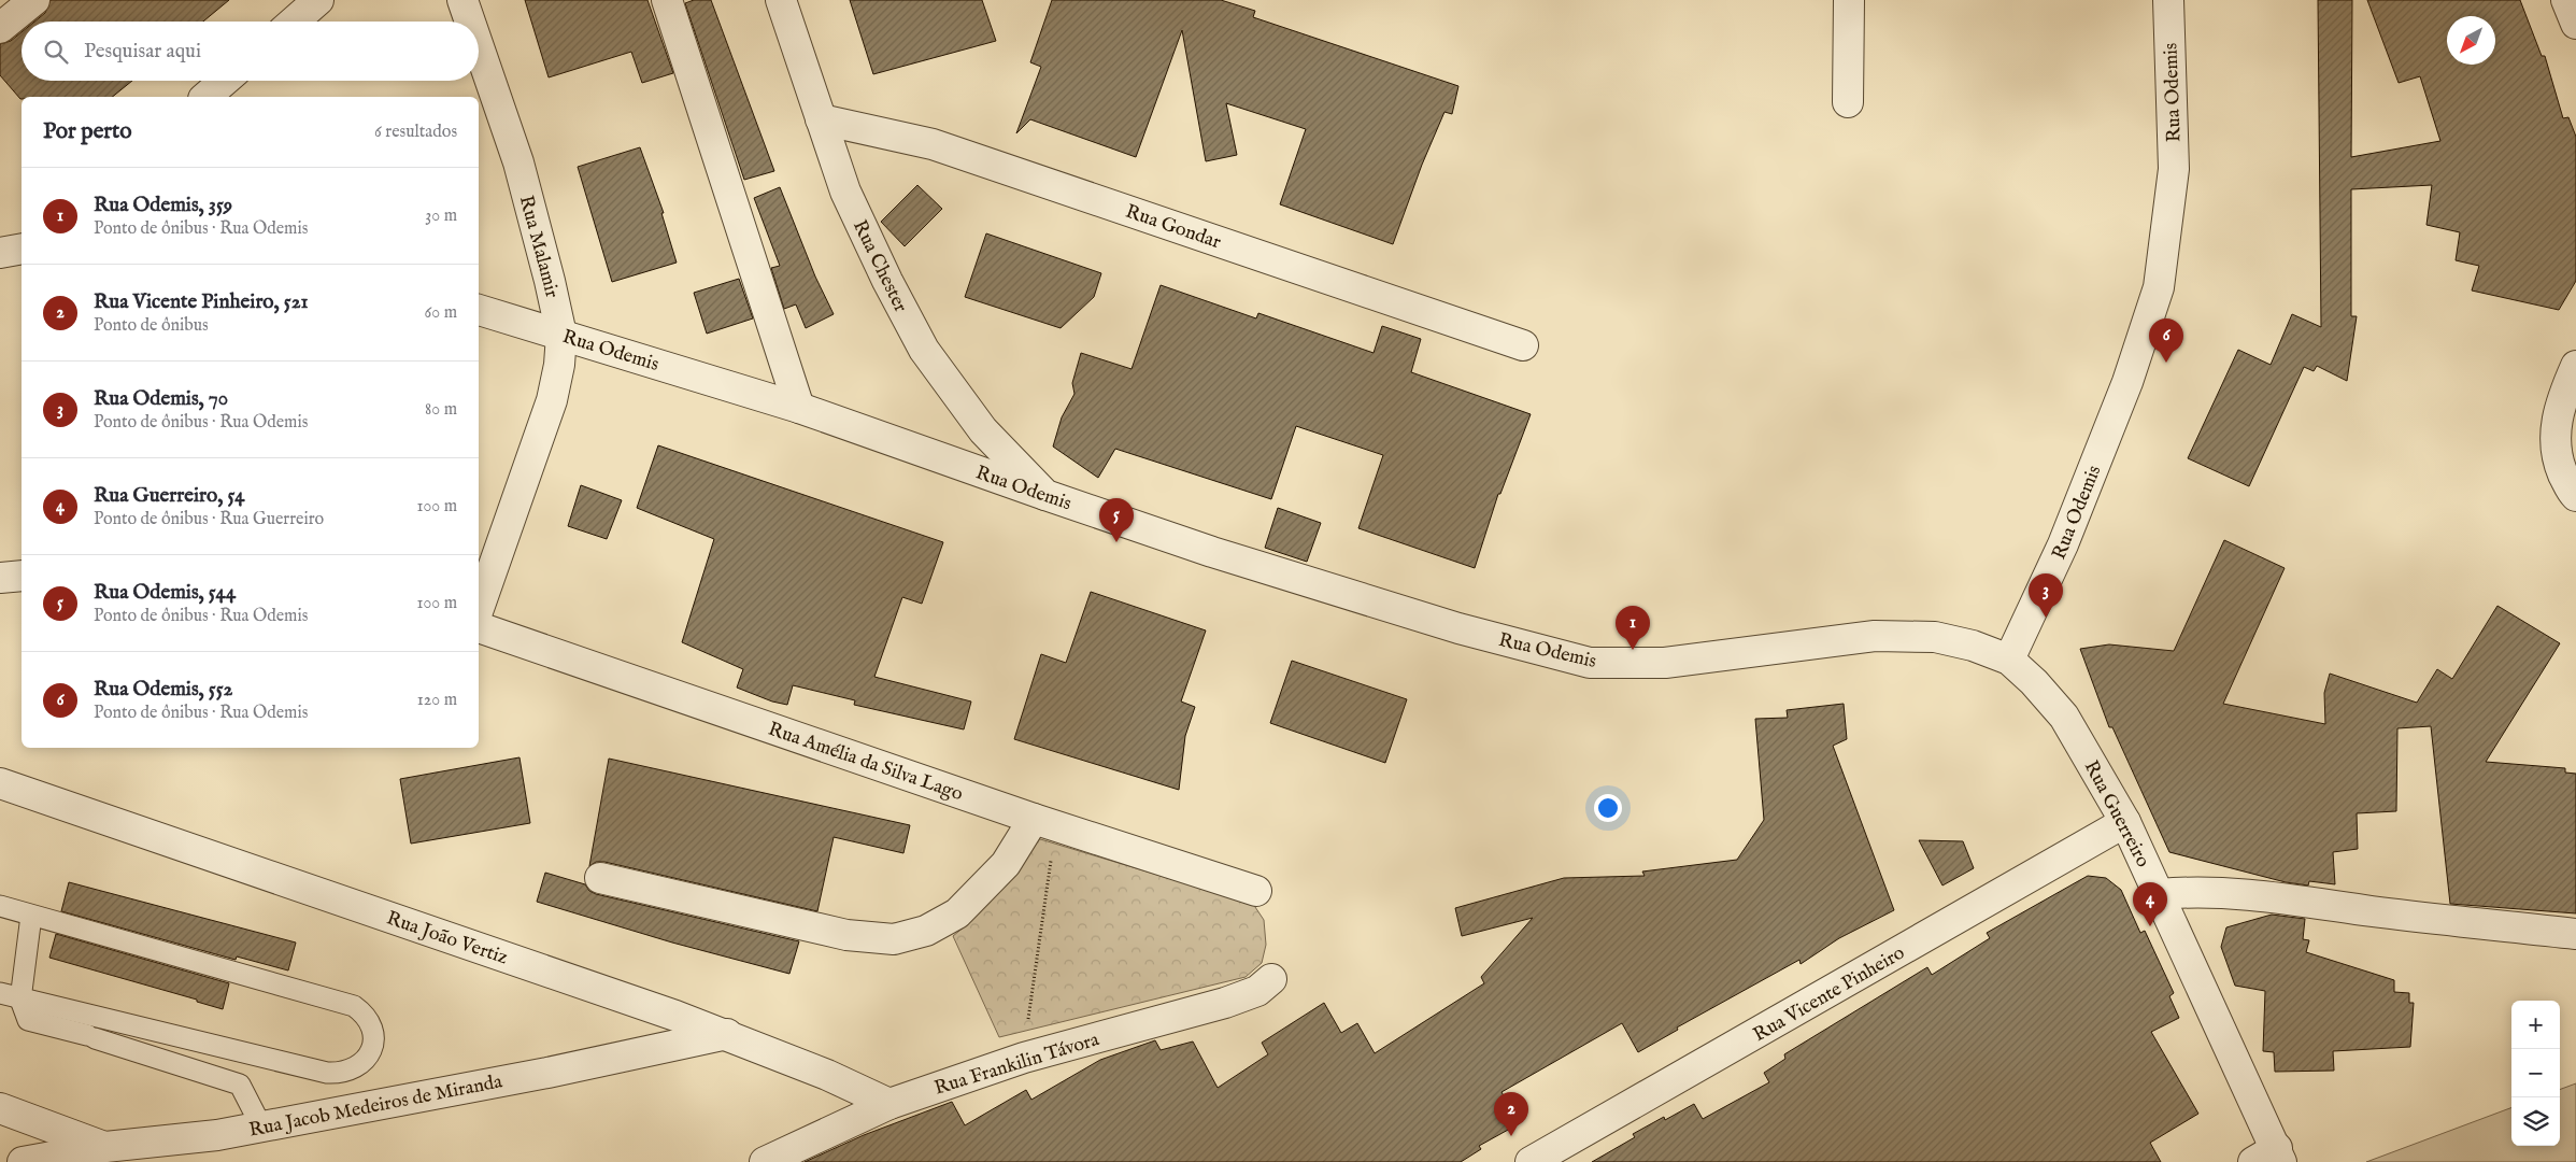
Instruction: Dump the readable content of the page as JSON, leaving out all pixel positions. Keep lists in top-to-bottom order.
{
  "streets": {
    "street": [
      "Rua Odemis",
      "Rua Gondar",
      "Rua Malamir",
      "Rua Chester",
      "Rua Amélia da Silva Lago",
      "Rua Guerreiro",
      "Rua João Vertiz",
      "Rua Vicente Pinheiro",
      "Rua Frankilin Távora",
      "Rua Jacob Medeiros de Miranda"
    ]
  },
  "crossings": [
    ["Rua Odemis", "Rua Malamir"],
    ["Rua Odemis", "Rua Chester"],
    ["Rua Odemis", "Rua Guerreiro"],
    ["Rua Gondar", "Rua Chester"],
    ["Rua Guerreiro", "Rua Vicente Pinheiro"],
    ["Rua João Vertiz", "Rua Frankilin Távora"],
    ["Rua João Vertiz", "Rua Jacob Medeiros de Miranda"]
  ],
  "north": "bottom left",
  "page": {
    "search": "Pesquisar aqui",
    "heading": ["Por perto", "6 resultados"],
    "list": [
      {
        "mark": "1",
        "name": "Rua Odemis, 359",
        "note": "Ponto de ônibus · Rua Odemis",
        "value": "30 m"
      },
      {
        "mark": "2",
        "name": "Rua Vicente Pinheiro, 521",
        "note": "Ponto de ônibus",
        "value": "60 m"
      },
      {
        "mark": "3",
        "name": "Rua Odemis, 70",
        "note": "Ponto de ônibus · Rua Odemis",
        "value": "80 m"
      },
      {
        "mark": "4",
        "name": "Rua Guerreiro, 54",
        "note": "Ponto de ônibus · Rua Guerreiro",
        "value": "100 m"
      },
      {
        "mark": "5",
        "name": "Rua Odemis, 544",
        "note": "Ponto de ônibus · Rua Odemis",
        "value": "100 m"
      },
      {
        "mark": "6",
        "name": "Rua Odemis, 552",
        "note": "Ponto de ônibus · Rua Odemis",
        "value": "120 m"
      }
    ],
    "pins": [
      "6",
      "5",
      "3",
      "1",
      "4",
      "2"
    ],
    "map_buttons": ["+", "−"]
  }
}
